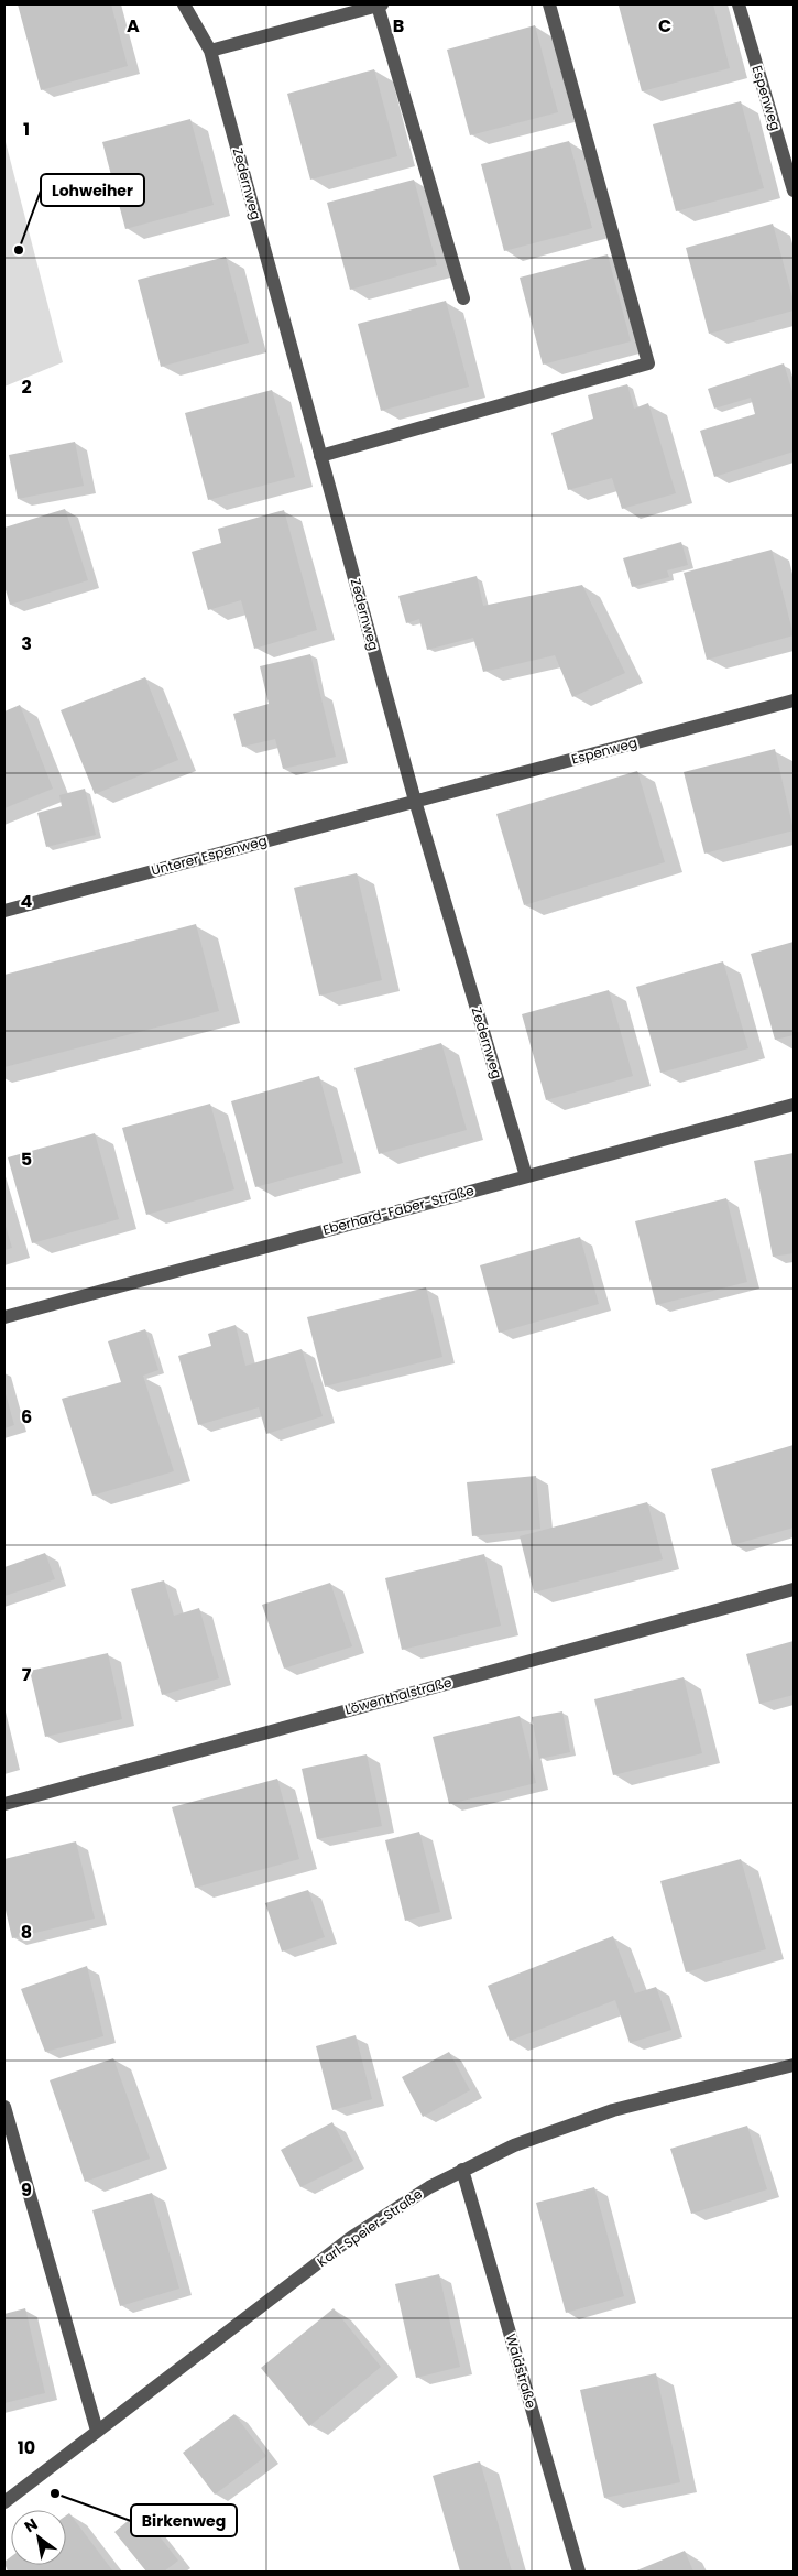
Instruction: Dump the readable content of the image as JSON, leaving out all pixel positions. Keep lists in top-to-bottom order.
{
  "streets": {
    "street": [
      "Espenweg",
      "Zedernweg",
      "Unterer Espenweg",
      "Eberhard-Faber-Straße",
      "Löwenthalstraße",
      "Karl-Speier-Straße",
      "Waldstraße"
    ]
  },
  "crossings": [
    ["Espenweg", "Zedernweg"],
    ["Espenweg", "Unterer Espenweg"],
    ["Zedernweg", "Unterer Espenweg"],
    ["Zedernweg", "Eberhard-Faber-Straße"],
    ["Karl-Speier-Straße", "Waldstraße"]
  ],
  "places": ["Lohweiher", "Birkenweg"],
  "north": "top left",
  "grid": {
    "columns": ["A", "B", "C"],
    "rows": [
      "1",
      "2",
      "3",
      "4",
      "5",
      "6",
      "7",
      "8",
      "9",
      "10"
    ]
  }
}
